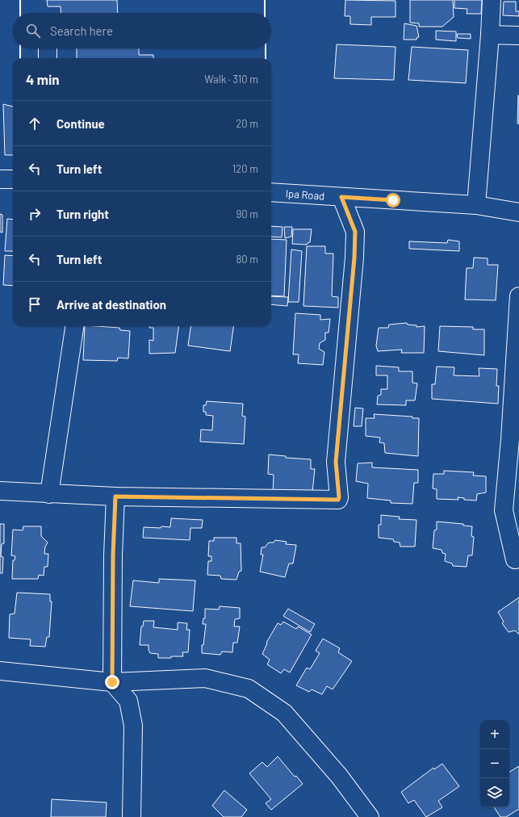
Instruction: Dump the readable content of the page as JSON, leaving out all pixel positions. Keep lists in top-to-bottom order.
{
  "streets": {
    "street": ["Ipa Road"]
  },
  "page": {
    "search": "Search here",
    "heading": ["4 min", "Walk · 310 m"],
    "list": [
      ["Continue", "20 m"],
      ["Turn left", "120 m"],
      ["Turn right", "90 m"],
      ["Turn left", "80 m"],
      "Arrive at destination"
    ],
    "map_buttons": ["+", "−"]
  }
}
